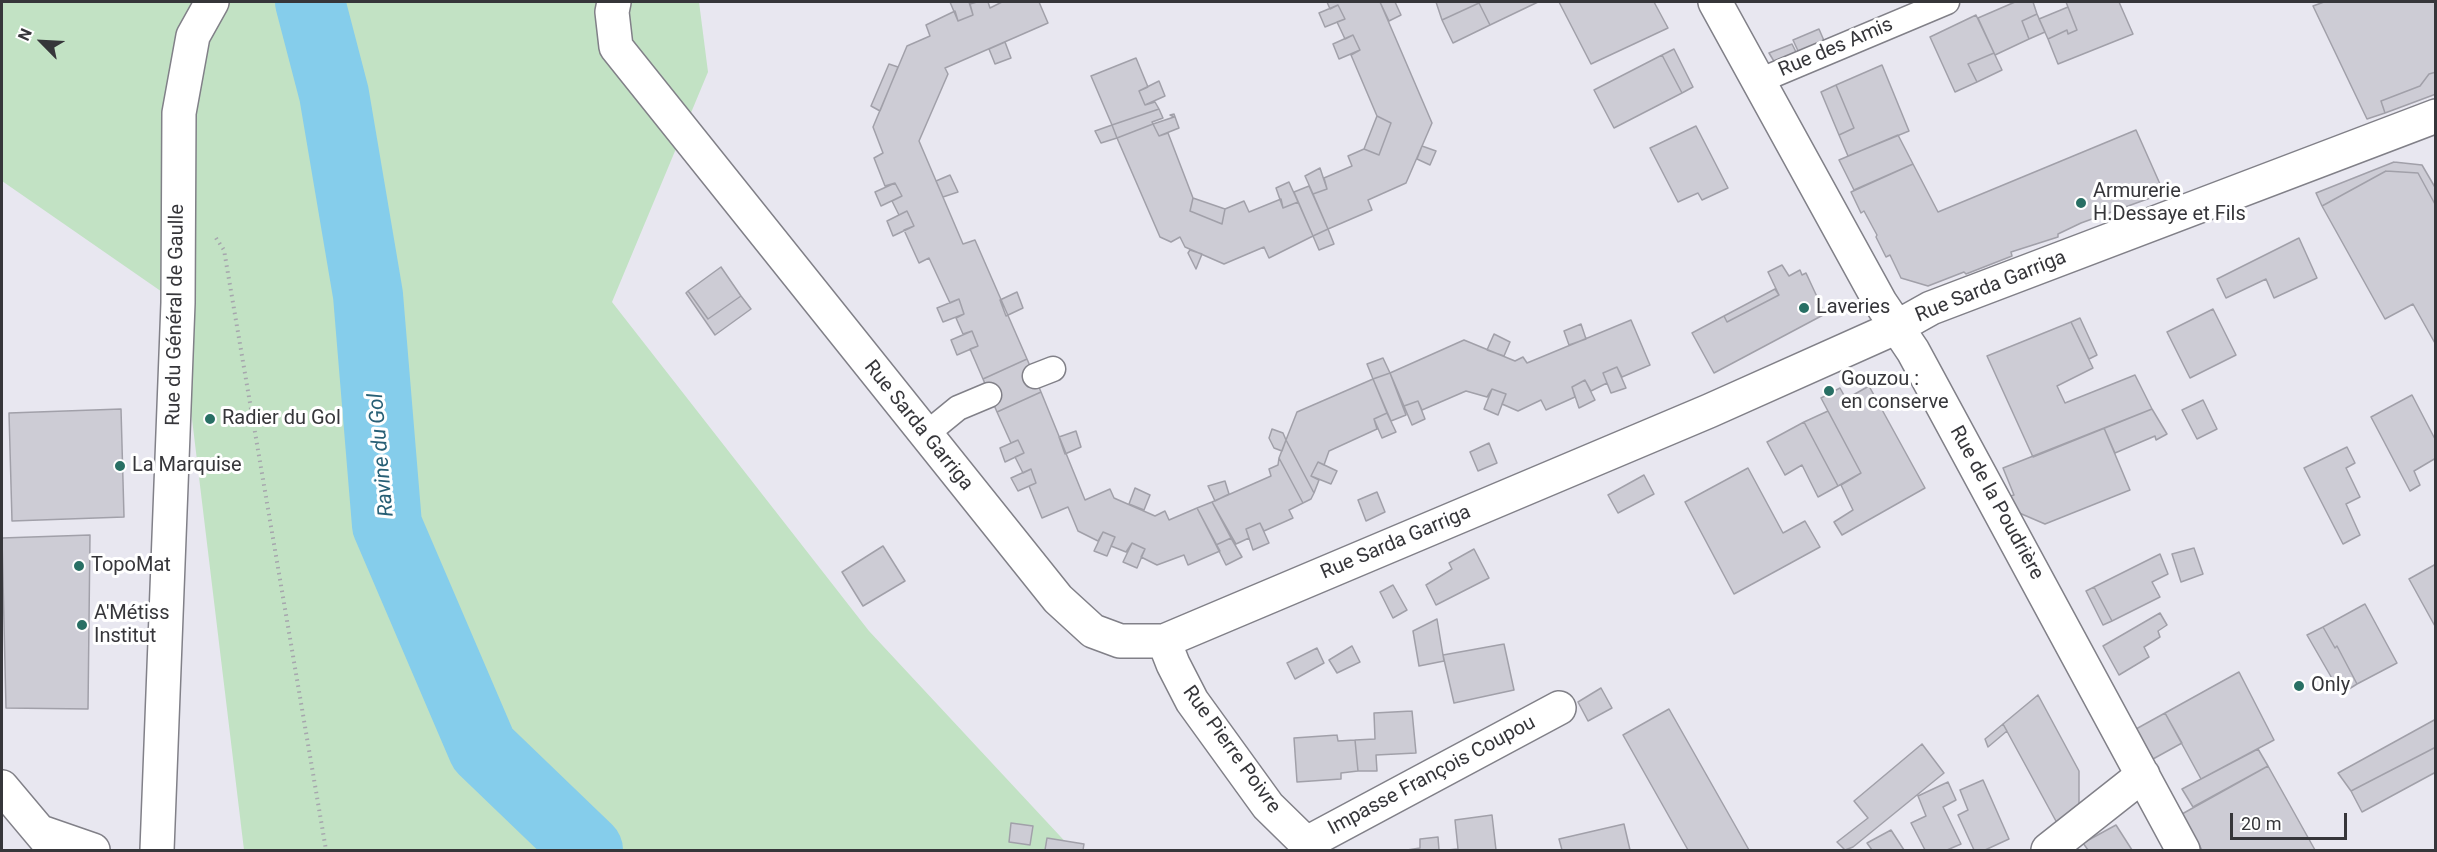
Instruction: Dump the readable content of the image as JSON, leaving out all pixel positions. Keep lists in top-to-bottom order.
{
  "streets": {
    "street": [
      "Rue Sarda Garriga",
      "Rue du Général de Gaulle",
      "Rue de la Poudrière",
      "Rue Pierre Poivre",
      "Impasse François Coupou"
    ],
    "lane": ["Rue des Amis"]
  },
  "crossings": [
    ["Rue des Amis", "Rue de la Poudrière"],
    ["Rue Sarda Garriga", "Rue de la Poudrière"],
    ["Rue Sarda Garriga", "Rue Pierre Poivre"],
    ["Rue Pierre Poivre", "Impasse François Coupou"]
  ],
  "water": ["Ravine du Gol"],
  "places": [
    "Armurerie H.Dessaye et Fils",
    "Laveries",
    "Gouzou : en conserve",
    "Radier du Gol",
    "La Marquise",
    "TopoMat",
    "A'Métiss Institut",
    "Only"
  ],
  "scale_bar": "20 m",
  "north": "top left"
}
